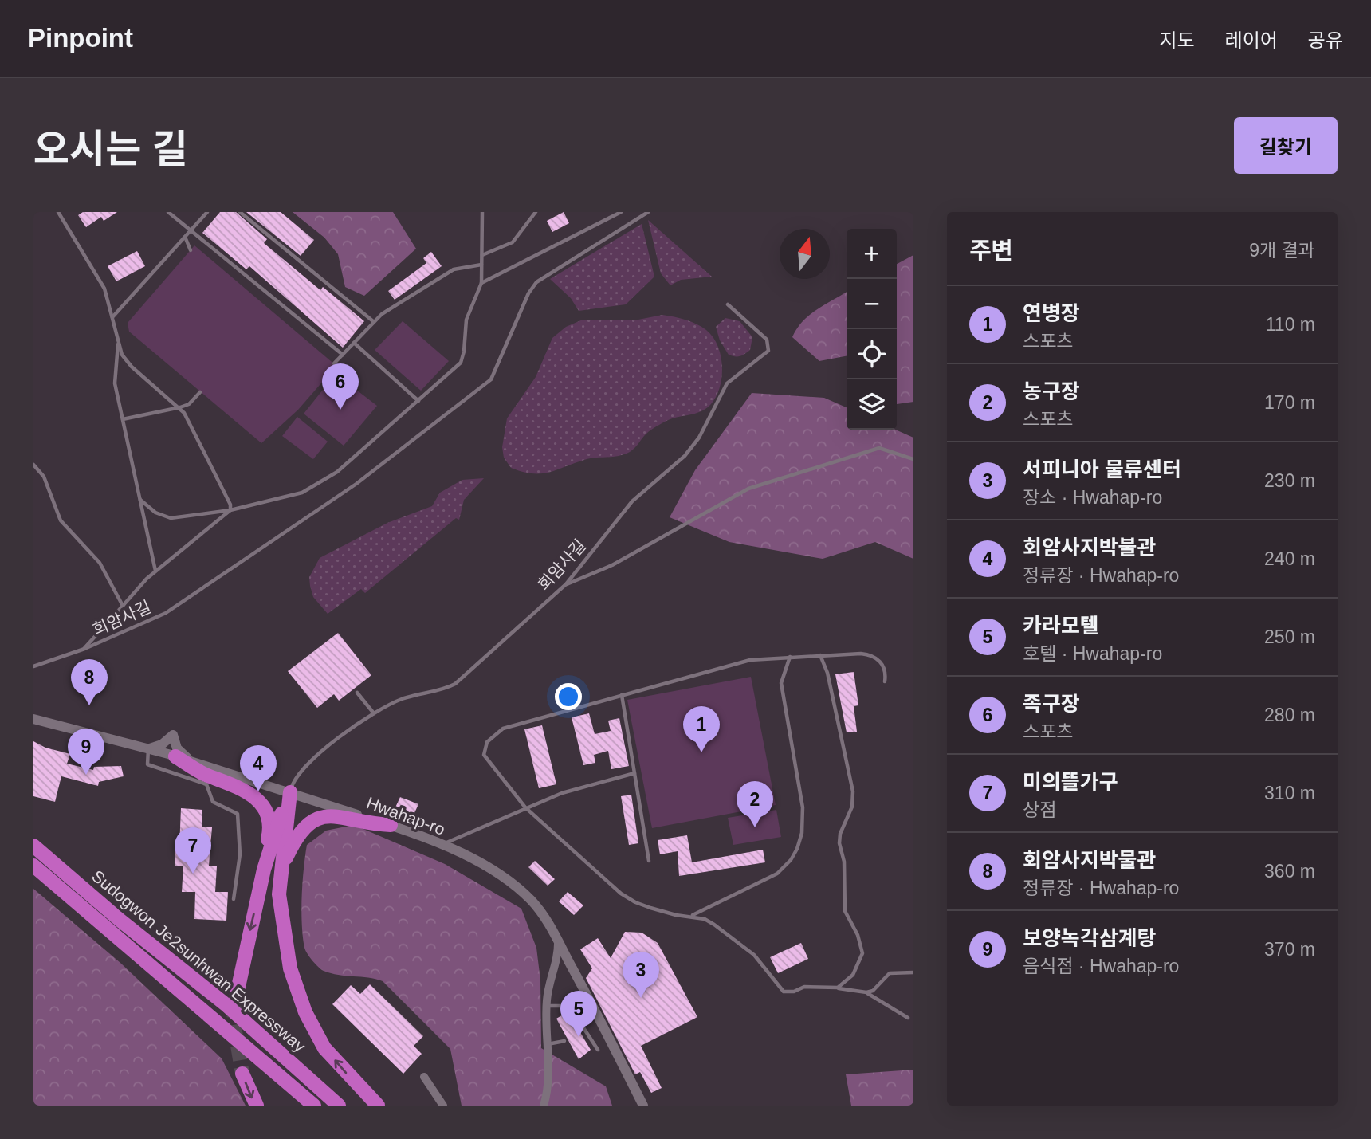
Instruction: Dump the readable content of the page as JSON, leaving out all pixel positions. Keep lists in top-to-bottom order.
{
  "streets": {
    "highway": ["Sudogwon Je2sunhwan Expressway"],
    "main road": ["Hwahap-ro"],
    "lane": ["회암사길"]
  },
  "crossings": [
    ["회암사길", "Hwahap-ro"]
  ],
  "north": "top",
  "page": {
    "header": "Pinpoint",
    "nav": ["지도", "레이어", "공유"],
    "title": "오시는 길",
    "buttons": "길찾기",
    "heading": ["주변", "9개 결과"],
    "map_buttons": ["+", "−"],
    "list": [
      {
        "mark": "1",
        "name": "연병장",
        "note": "스포츠",
        "value": "110 m"
      },
      {
        "mark": "2",
        "name": "농구장",
        "note": "스포츠",
        "value": "170 m"
      },
      {
        "mark": "3",
        "name": "서피니아 물류센터",
        "note": "장소 · Hwahap-ro",
        "value": "230 m"
      },
      {
        "mark": "4",
        "name": "회암사지박불관",
        "note": "정류장 · Hwahap-ro",
        "value": "240 m"
      },
      {
        "mark": "5",
        "name": "카라모텔",
        "note": "호텔 · Hwahap-ro",
        "value": "250 m"
      },
      {
        "mark": "6",
        "name": "족구장",
        "note": "스포츠",
        "value": "280 m"
      },
      {
        "mark": "7",
        "name": "미의뜰가구",
        "note": "상점",
        "value": "310 m"
      },
      {
        "mark": "8",
        "name": "회암사지박물관",
        "note": "정류장 · Hwahap-ro",
        "value": "360 m"
      },
      {
        "mark": "9",
        "name": "보양녹각삼계탕",
        "note": "음식점 · Hwahap-ro",
        "value": "370 m"
      }
    ],
    "pins": [
      "6",
      "8",
      "1",
      "9",
      "4",
      "2",
      "7",
      "3",
      "5"
    ]
  }
}
